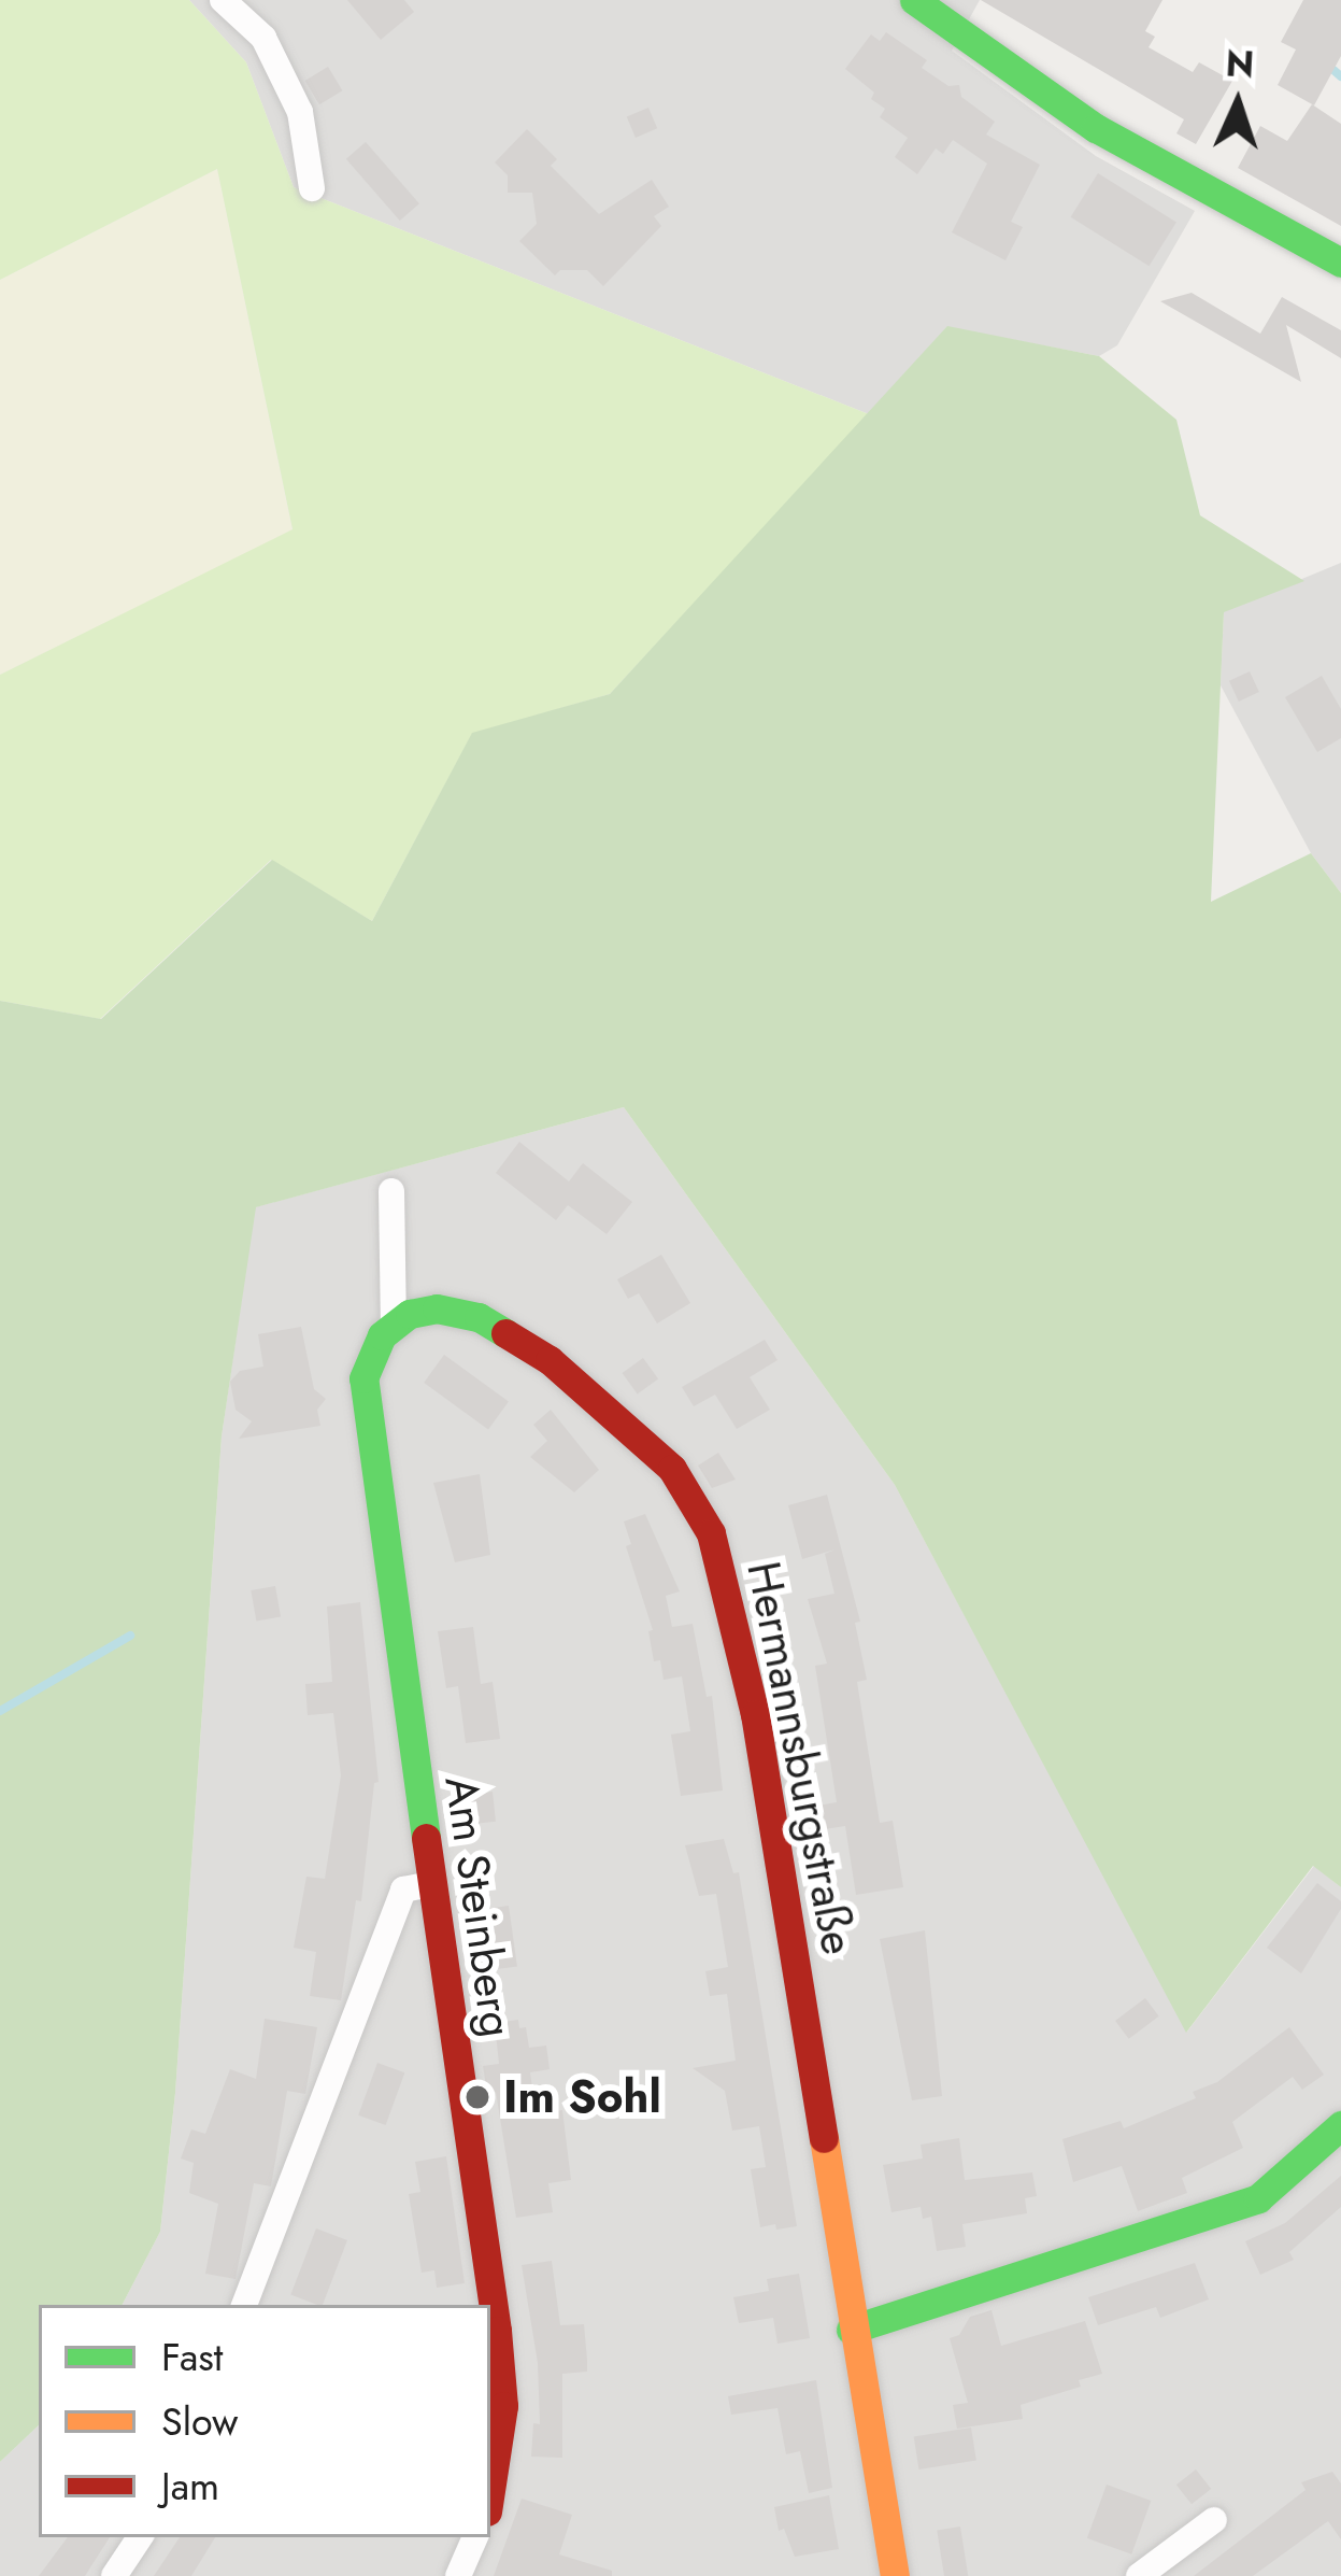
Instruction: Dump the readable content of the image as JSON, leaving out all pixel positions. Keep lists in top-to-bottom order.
{
  "streets": {
    "street": ["Hermannsburgstraße", "Am Steinberg"]
  },
  "crossings": [
    ["Hermannsburgstraße", "Am Steinberg"]
  ],
  "places": ["Im Sohl"],
  "legend": ["Fast", "Slow", "Jam"],
  "north": "top"
}
